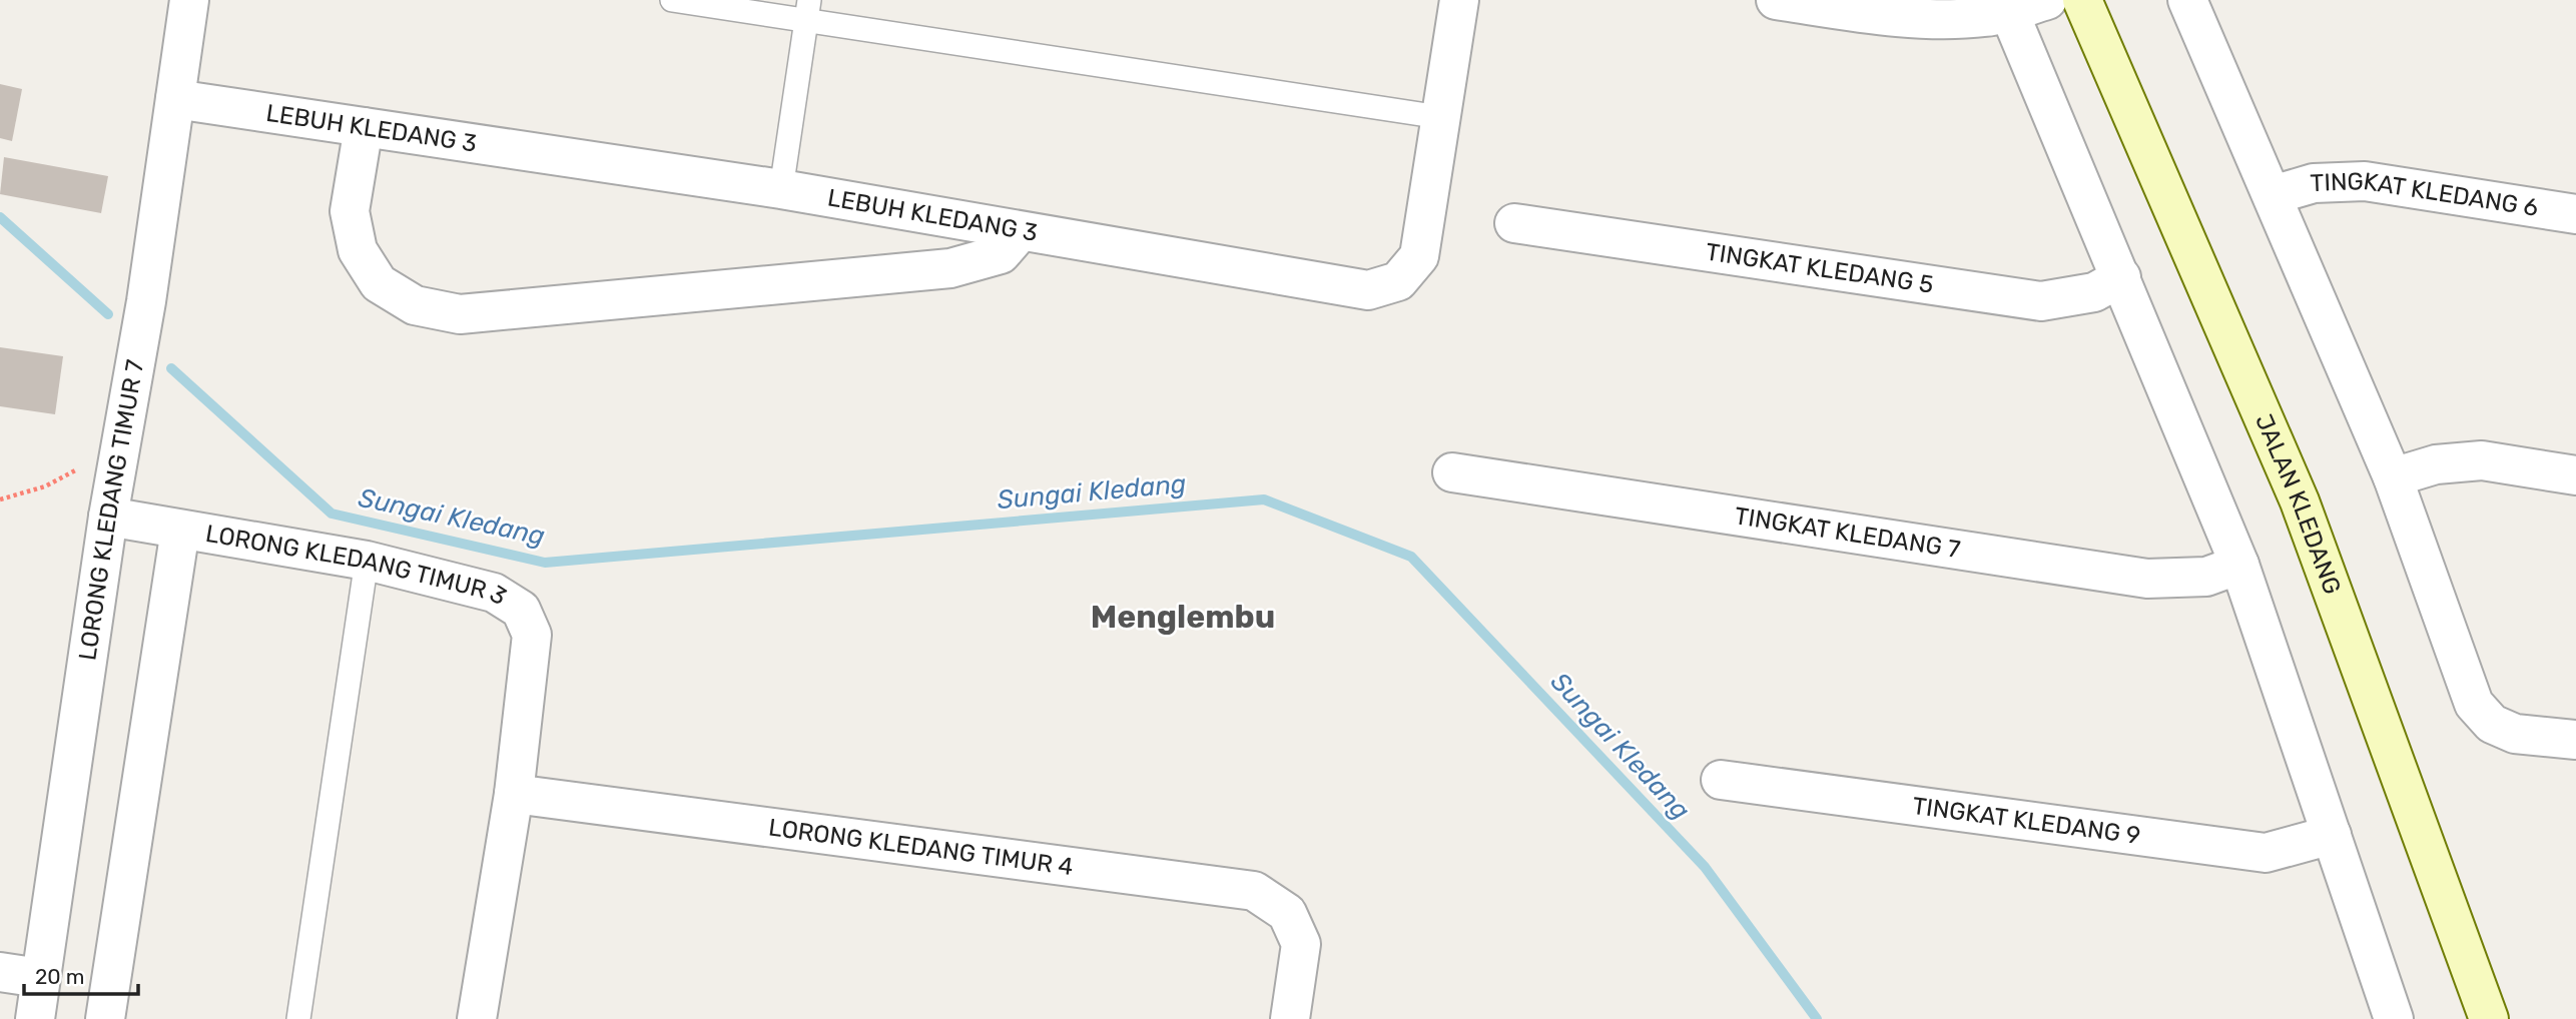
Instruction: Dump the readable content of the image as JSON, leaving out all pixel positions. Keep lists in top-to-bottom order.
{
  "streets": {
    "main road": ["JALAN KLEDANG"],
    "street": [
      "LEBUH KLEDANG 3",
      "TINGKAT KLEDANG 6",
      "TINGKAT KLEDANG 5",
      "LORONG KLEDANG TIMUR 7",
      "TINGKAT KLEDANG 7",
      "LORONG KLEDANG TIMUR 3",
      "TINGKAT KLEDANG 9",
      "LORONG KLEDANG TIMUR 4"
    ]
  },
  "crossings": [
    ["LEBUH KLEDANG 3", "LORONG KLEDANG TIMUR 7"],
    ["LORONG KLEDANG TIMUR 7", "LORONG KLEDANG TIMUR 3"],
    ["LORONG KLEDANG TIMUR 3", "LORONG KLEDANG TIMUR 4"]
  ],
  "districts": ["Menglembu"],
  "water": ["Sungai Kledang"],
  "scale_bar": "20 m"
}
